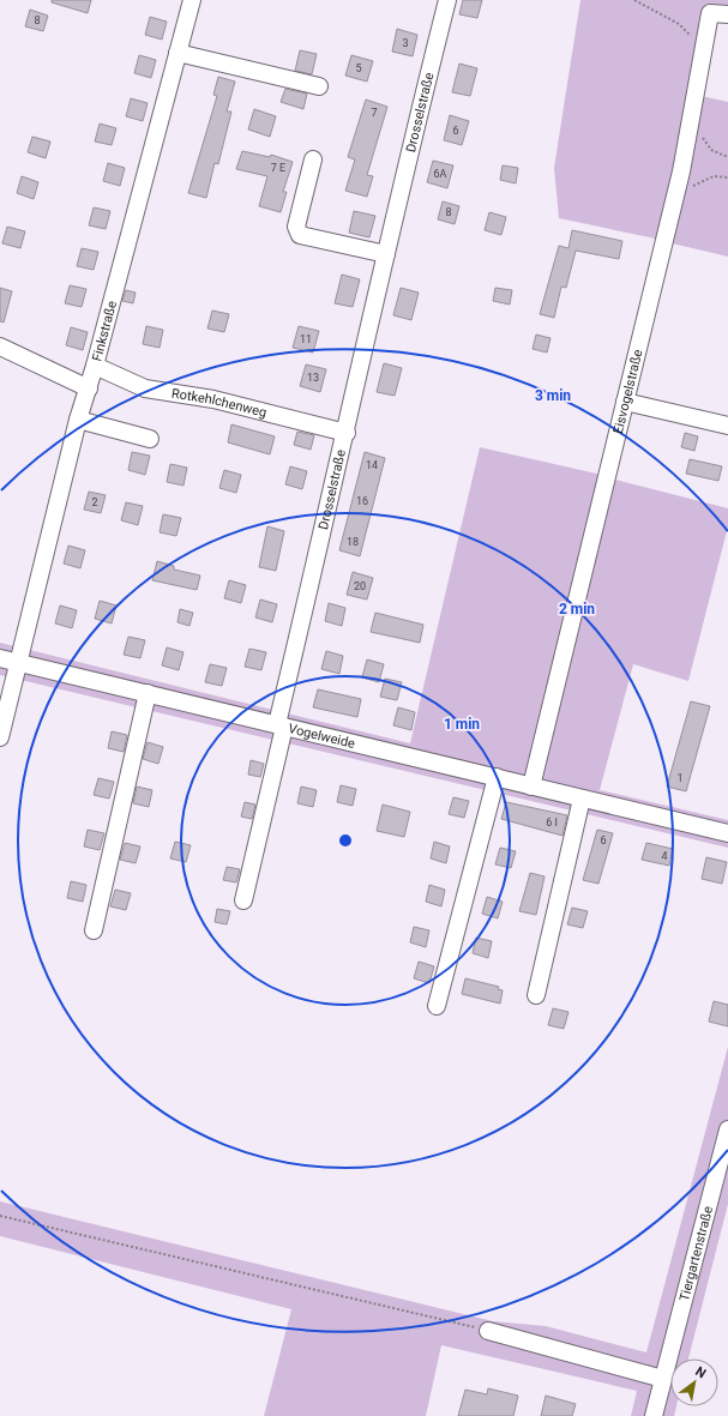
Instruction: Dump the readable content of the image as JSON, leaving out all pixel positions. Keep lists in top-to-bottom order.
{
  "streets": {
    "street": [
      "Drosselstraße",
      "Finkstraße",
      "Eisvogelstraße",
      "Rotkehlchenweg",
      "Vogelweide",
      "Tiergartenstraße"
    ]
  },
  "crossings": [
    ["Drosselstraße", "Rotkehlchenweg"],
    ["Drosselstraße", "Vogelweide"],
    ["Finkstraße", "Rotkehlchenweg"],
    ["Finkstraße", "Vogelweide"],
    ["Eisvogelstraße", "Vogelweide"]
  ],
  "house_numbers": [
    "8",
    "3",
    "5",
    "7",
    "6",
    "7 E",
    "6A",
    "8",
    "11",
    "13",
    "14",
    "16",
    "2",
    "18",
    "20",
    "1",
    "6 I",
    "6",
    "4"
  ],
  "north": "top right",
  "rings": ["3 min", "2 min", "1 min"]
}
